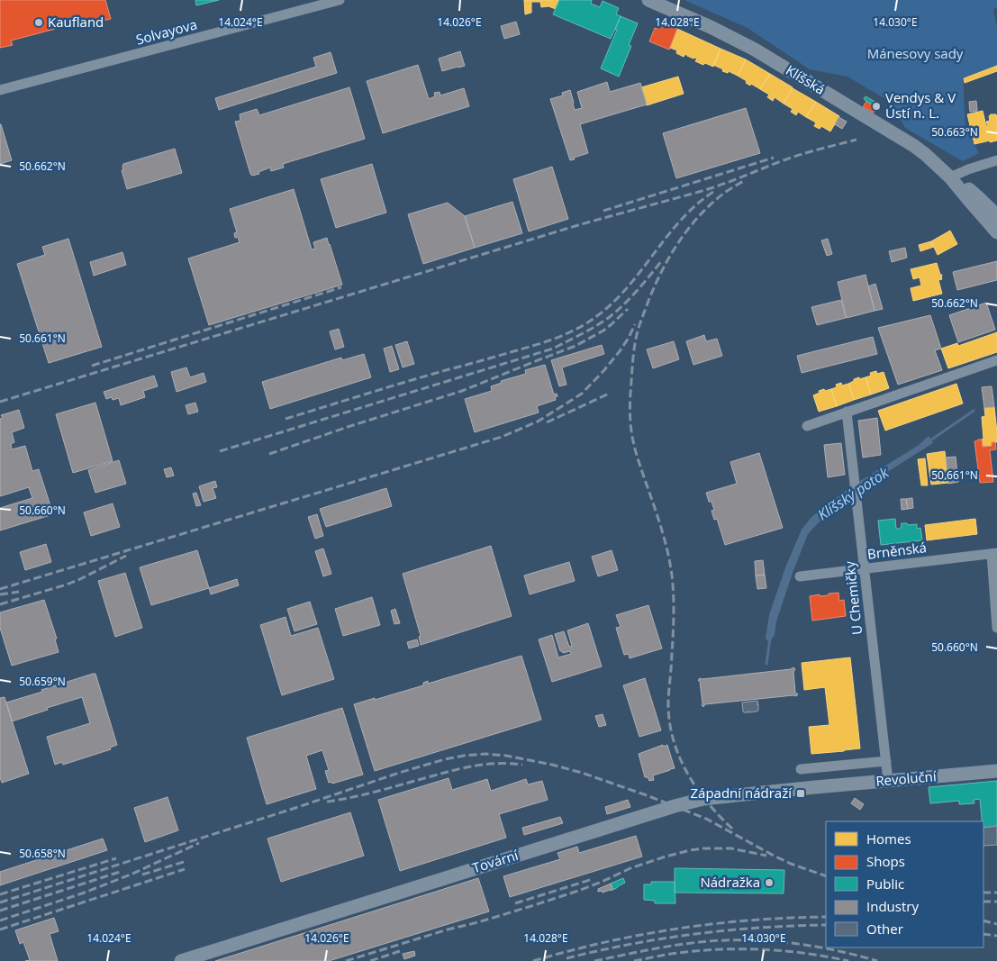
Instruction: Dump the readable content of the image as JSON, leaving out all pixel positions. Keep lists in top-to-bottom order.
{
  "streets": {
    "street": [
      "Solvayova",
      "Klíšská",
      "Brněnská",
      "U Chemičky",
      "Revoluční",
      "Tovární"
    ]
  },
  "crossings": [
    ["Brněnská", "U Chemičky"],
    ["U Chemičky", "Revoluční"],
    ["Revoluční", "Tovární"]
  ],
  "water": ["Klíšský potok"],
  "parks": ["Mánesovy sady"],
  "places": {
    "other": ["Kaufland", "Vendys & V Ústí n. L.", "Nádražka"],
    "transit": ["Západní nádraží"]
  },
  "legend": [
    "Homes",
    "Shops",
    "Public",
    "Industry",
    "Other"
  ],
  "coordinates": [
    "14.024°E",
    "14.026°E",
    "14.028°E",
    "14.030°E",
    "50.663°N",
    "50.662°N",
    "50.661°N",
    "50.660°N",
    "50.659°N",
    "50.658°N"
  ]
}
